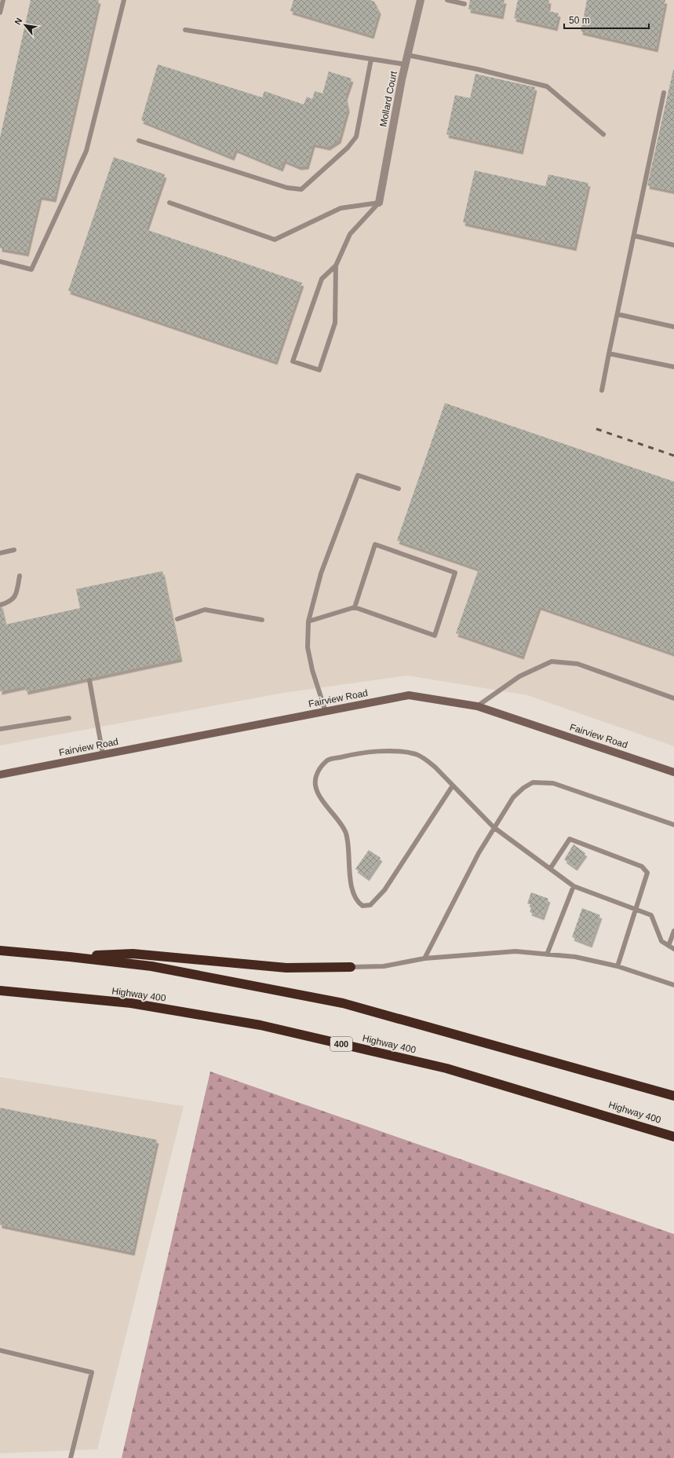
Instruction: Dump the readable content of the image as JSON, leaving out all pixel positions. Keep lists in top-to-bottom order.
{
  "streets": {
    "highway": ["Highway 400", "400"],
    "street": ["Mollard Court", "Fairview Road"]
  },
  "scale_bar": "50 m",
  "north": "top left"
}
